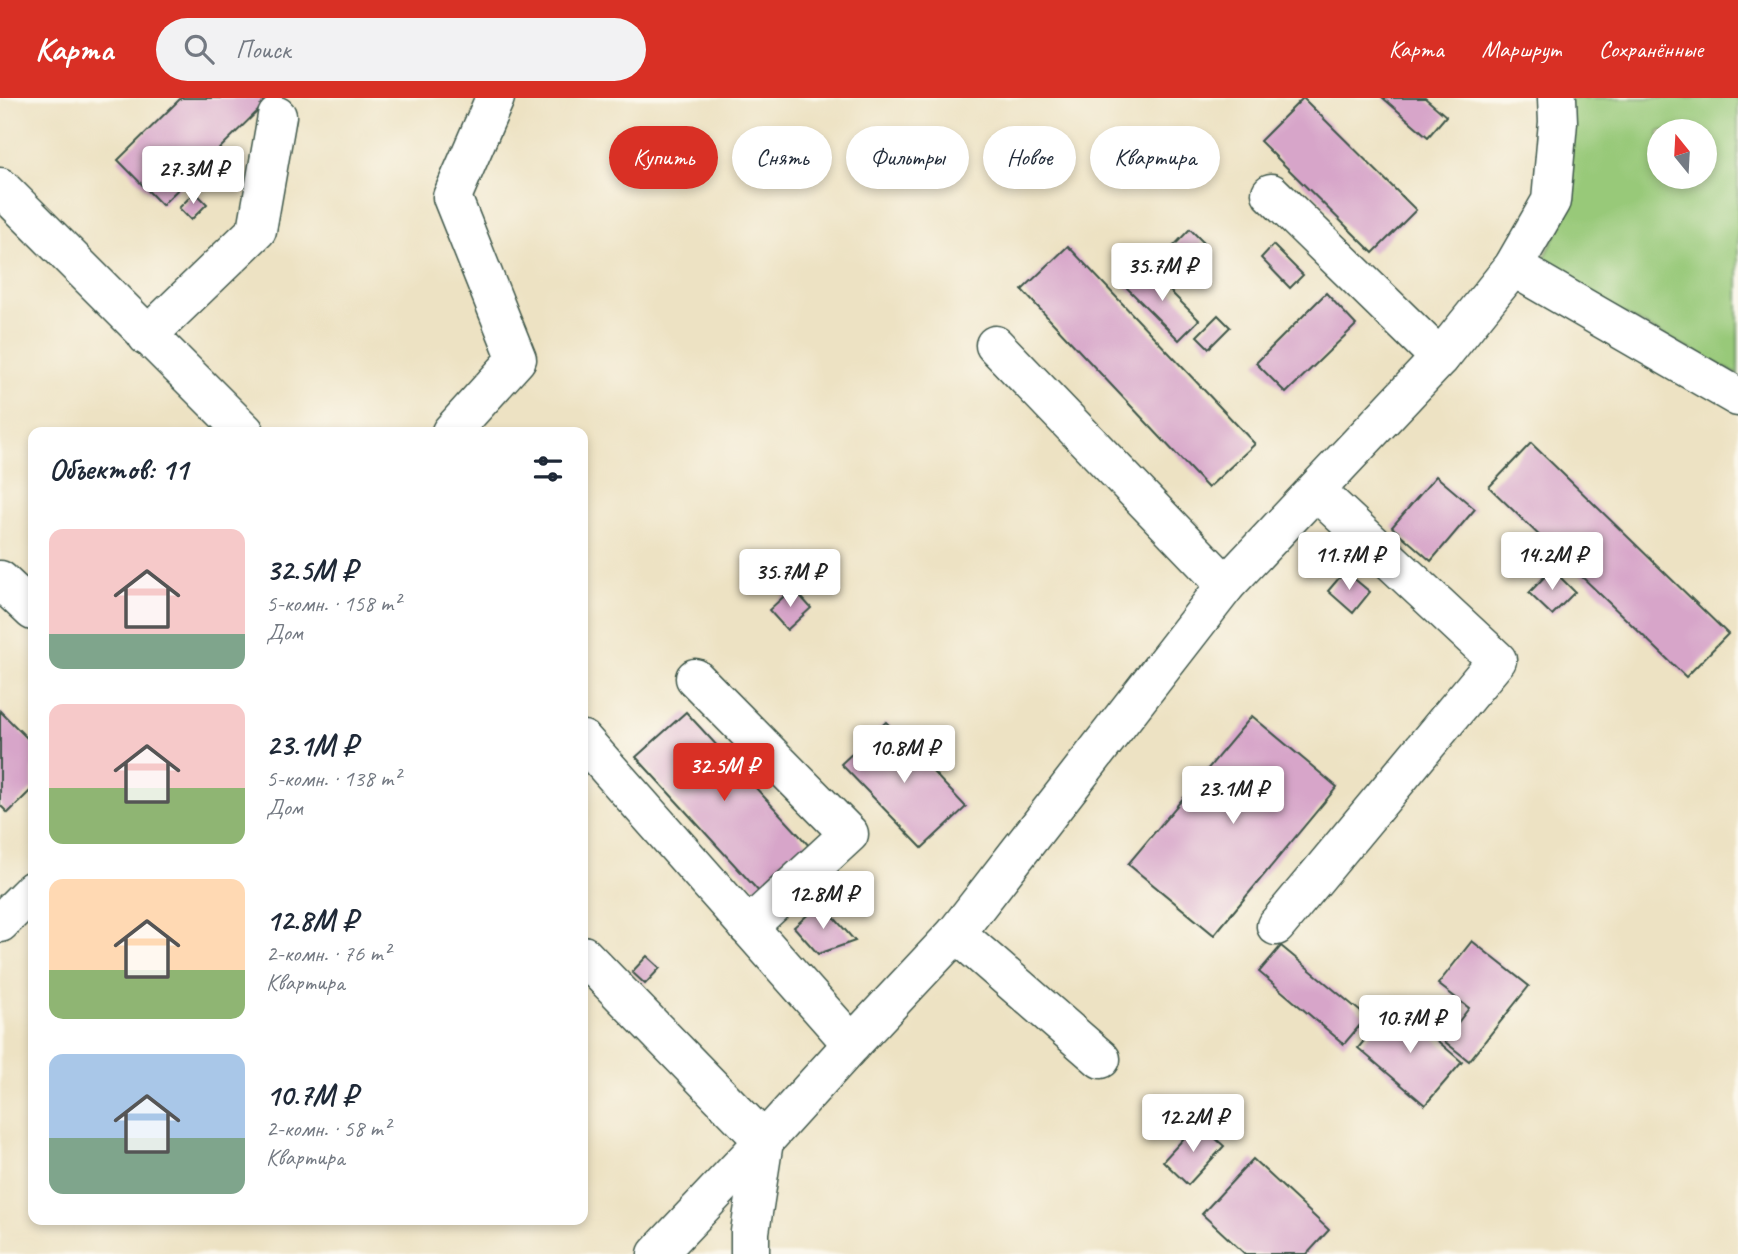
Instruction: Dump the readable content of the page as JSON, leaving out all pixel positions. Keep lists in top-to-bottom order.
{
  "north": "top",
  "page": {
    "header": "Карта",
    "search": "Поиск",
    "nav": ["Карта", "Маршрут", "Сохранённые"],
    "chip": [
      "Купить",
      "Снять",
      "Фильтры",
      "Новое",
      "Квартира"
    ],
    "price": [
      "27.3M ₽",
      "35.7M ₽",
      "11.7M ₽",
      "14.2M ₽",
      "35.7M ₽",
      "10.8M ₽",
      "32.5M ₽",
      "23.1M ₽",
      "12.8M ₽",
      "10.7M ₽",
      "12.2M ₽"
    ],
    "heading": "Объектов: 11",
    "list": [
      {
        "name": "32.5M ₽",
        "note": "5-комн. · 158 m² · Дом"
      },
      {
        "name": "23.1M ₽",
        "note": "5-комн. · 138 m² · Дом"
      },
      {
        "name": "12.8M ₽",
        "note": "2-комн. · 76 m² · Квартира"
      },
      {
        "name": "10.7M ₽",
        "note": "2-комн. · 58 m² · Квартира"
      }
    ]
  }
}
